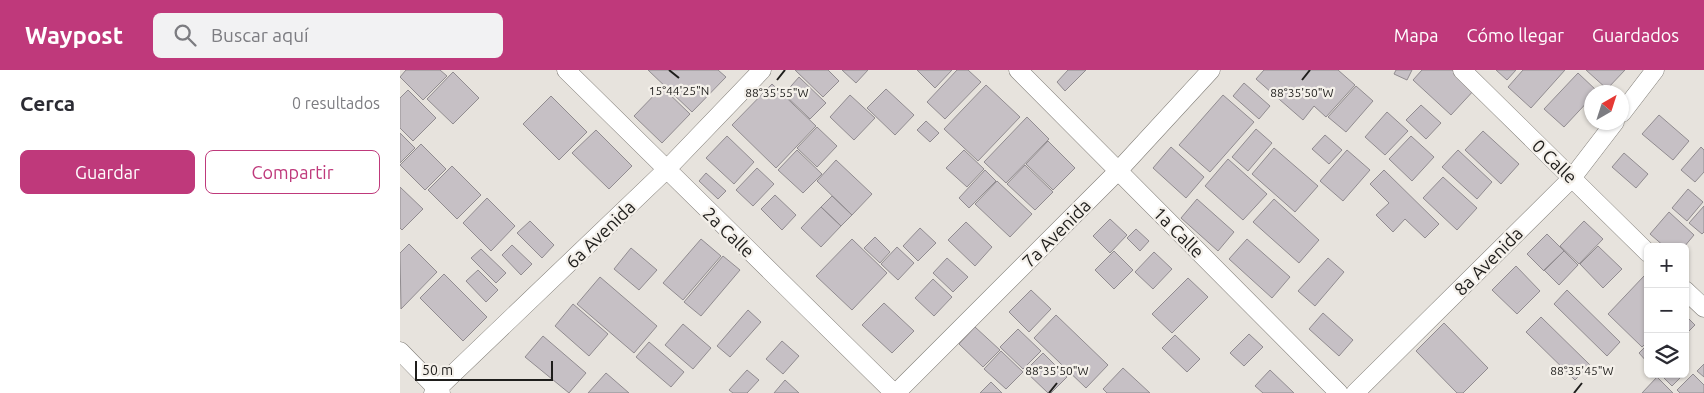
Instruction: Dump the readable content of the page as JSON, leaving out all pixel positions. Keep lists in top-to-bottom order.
{
  "streets": {
    "street": [
      "0 Calle",
      "2a Calle",
      "1a Calle",
      "7a Avenida",
      "6a Avenida",
      "8a Avenida"
    ]
  },
  "crossings": [
    ["0 Calle", "8a Avenida"],
    ["2a Calle", "7a Avenida"],
    ["2a Calle", "6a Avenida"],
    ["1a Calle", "7a Avenida"]
  ],
  "scale_bar": "50 m",
  "north": "top right",
  "page": {
    "header": "Waypost",
    "search": "Buscar aquí",
    "nav": ["Mapa", "Cómo llegar", "Guardados"],
    "heading": ["Cerca", "0 resultados"],
    "buttons": ["Guardar", "Compartir"],
    "map_buttons": ["+", "−"],
    "scale": "50 m"
  },
  "coordinates": [
    "15°44'25\"N",
    "88°35'55\"W",
    "88°35'50\"W",
    "88°35'45\"W"
  ]
}
